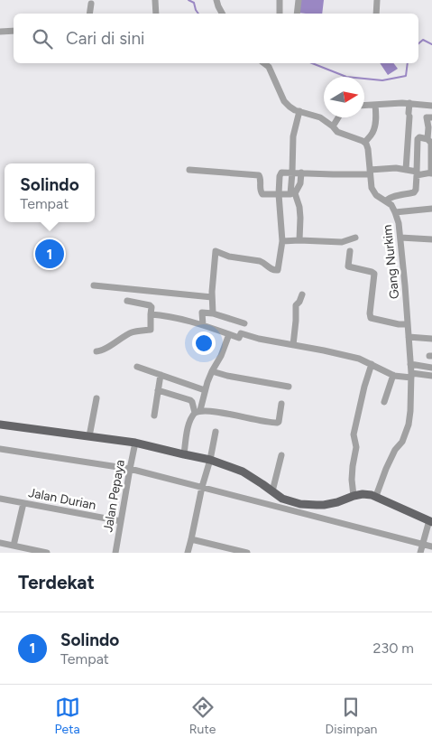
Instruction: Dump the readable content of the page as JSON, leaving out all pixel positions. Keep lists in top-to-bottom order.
{
  "streets": {
    "street": ["Gang Nurkim", "Jalan Pepaya", "Jalan Durian"]
  },
  "crossings": [
    ["Jalan Pepaya", "Jalan Durian"]
  ],
  "north": "right",
  "page": {
    "search": "Cari di sini",
    "popup": ["Solindo", "Tempat"],
    "pins": "1",
    "heading": "Terdekat",
    "list": [
      {
        "mark": "1",
        "name": "Solindo",
        "note": "Tempat",
        "value": "230 m"
      }
    ],
    "nav": ["Peta", "Rute", "Disimpan"]
  }
}
